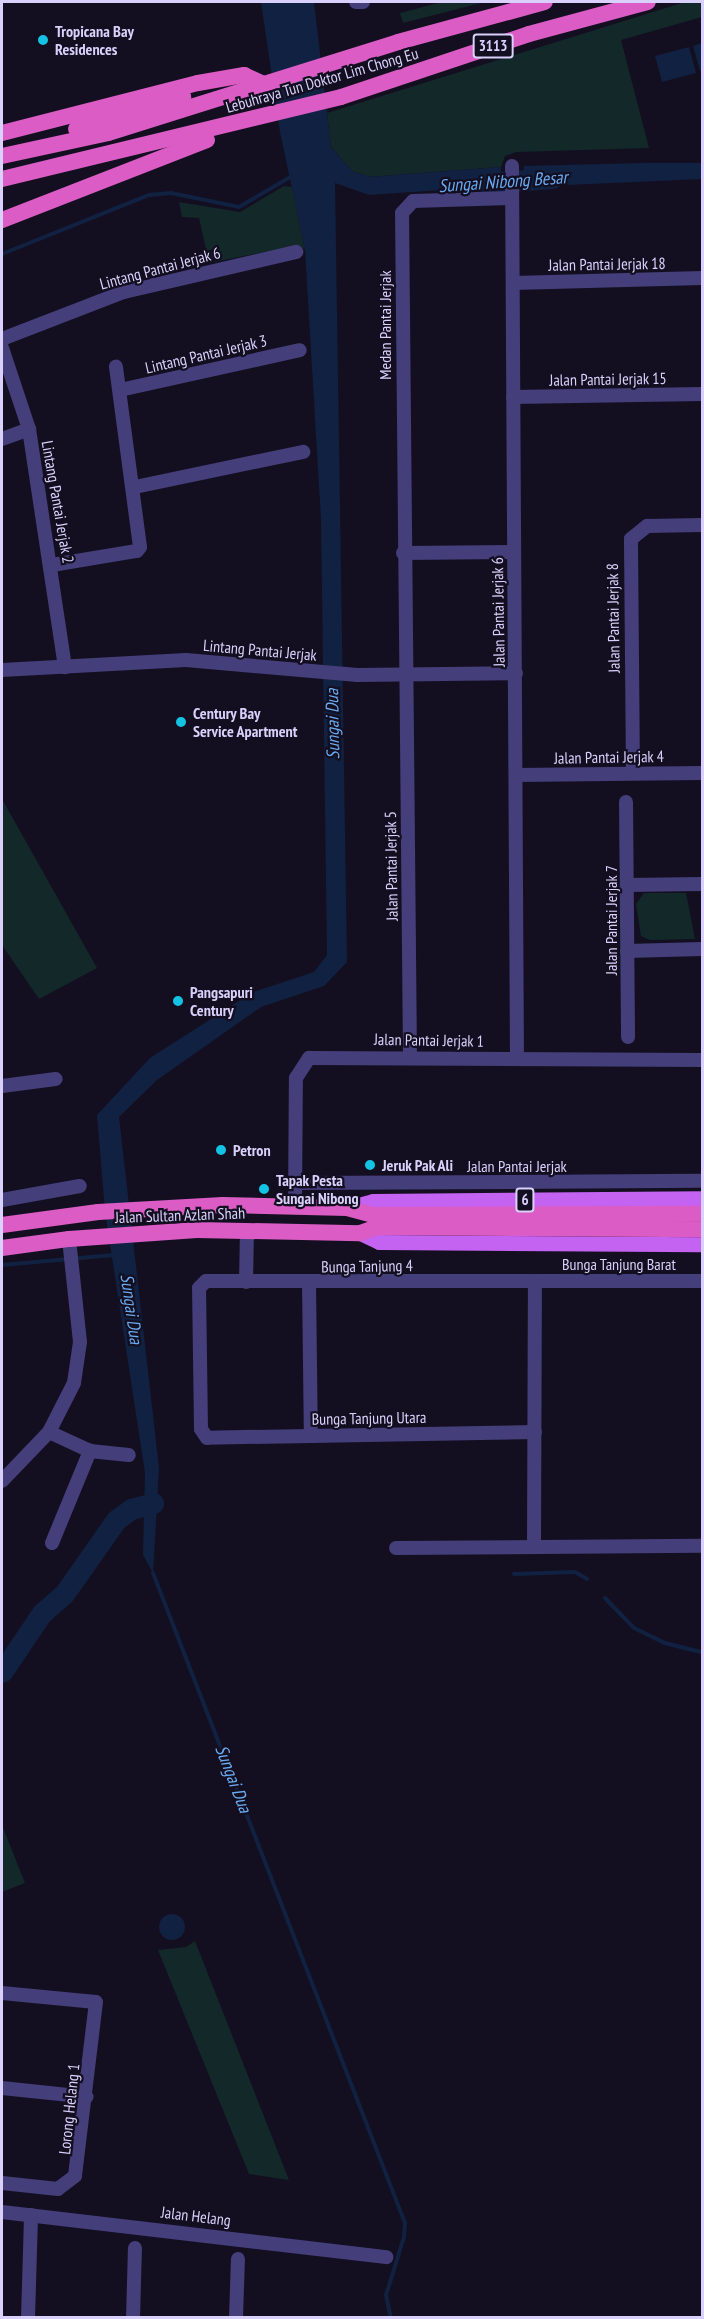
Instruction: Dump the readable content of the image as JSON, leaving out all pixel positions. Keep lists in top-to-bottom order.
{
  "streets": {
    "highway": [
      "3113",
      "Lebuhraya Tun Doktor Lim Chong Eu",
      "6",
      "Jalan Sultan Azlan Shah"
    ],
    "street": [
      "Jalan Pantai Jerjak 18",
      "Lintang Pantai Jerjak 6",
      "Medan Pantai Jerjak",
      "Lintang Pantai Jerjak 3",
      "Jalan Pantai Jerjak 15",
      "Lintang Pantai Jerjak 2",
      "Jalan Pantai Jerjak 6",
      "Jalan Pantai Jerjak 8",
      "Lintang Pantai Jerjak",
      "Jalan Pantai Jerjak 4",
      "Jalan Pantai Jerjak 5",
      "Jalan Pantai Jerjak 7",
      "Jalan Pantai Jerjak 1",
      "Jalan Pantai Jerjak",
      "Bunga Tanjung Barat",
      "Bunga Tanjung 4",
      "Bunga Tanjung Utara",
      "Lorong Helang 1",
      "Jalan Helang"
    ]
  },
  "crossings": [
    ["Jalan Pantai Jerjak 18", "Jalan Pantai Jerjak 6"],
    ["Medan Pantai Jerjak", "Jalan Pantai Jerjak 6"],
    ["Medan Pantai Jerjak", "Lintang Pantai Jerjak"],
    ["Medan Pantai Jerjak", "Jalan Pantai Jerjak 5"],
    ["Jalan Pantai Jerjak 15", "Jalan Pantai Jerjak 6"],
    ["Lintang Pantai Jerjak 2", "Lintang Pantai Jerjak"],
    ["Jalan Pantai Jerjak 6", "Lintang Pantai Jerjak"],
    ["Jalan Pantai Jerjak 6", "Jalan Pantai Jerjak 4"],
    ["Jalan Pantai Jerjak 6", "Jalan Pantai Jerjak 1"],
    ["Jalan Pantai Jerjak 8", "Jalan Pantai Jerjak 4"],
    ["Lintang Pantai Jerjak", "Jalan Pantai Jerjak 5"],
    ["Jalan Pantai Jerjak 5", "Jalan Pantai Jerjak 1"],
    ["Jalan Pantai Jerjak 1", "Jalan Pantai Jerjak"],
    ["Jalan Pantai Jerjak 1", "Jalan Sultan Azlan Shah"],
    ["Bunga Tanjung Barat", "Bunga Tanjung 4"],
    ["Bunga Tanjung 4", "Bunga Tanjung Utara"]
  ],
  "water": ["Sungai Nibong Besar", "Sungai Dua"],
  "places": [
    "Tropicana Bay Residences",
    "Century Bay Service Apartment",
    "Pangsapuri Century",
    "Petron",
    "Jeruk Pak Ali",
    "Tapak Pesta Sungai Nibong"
  ]
}
